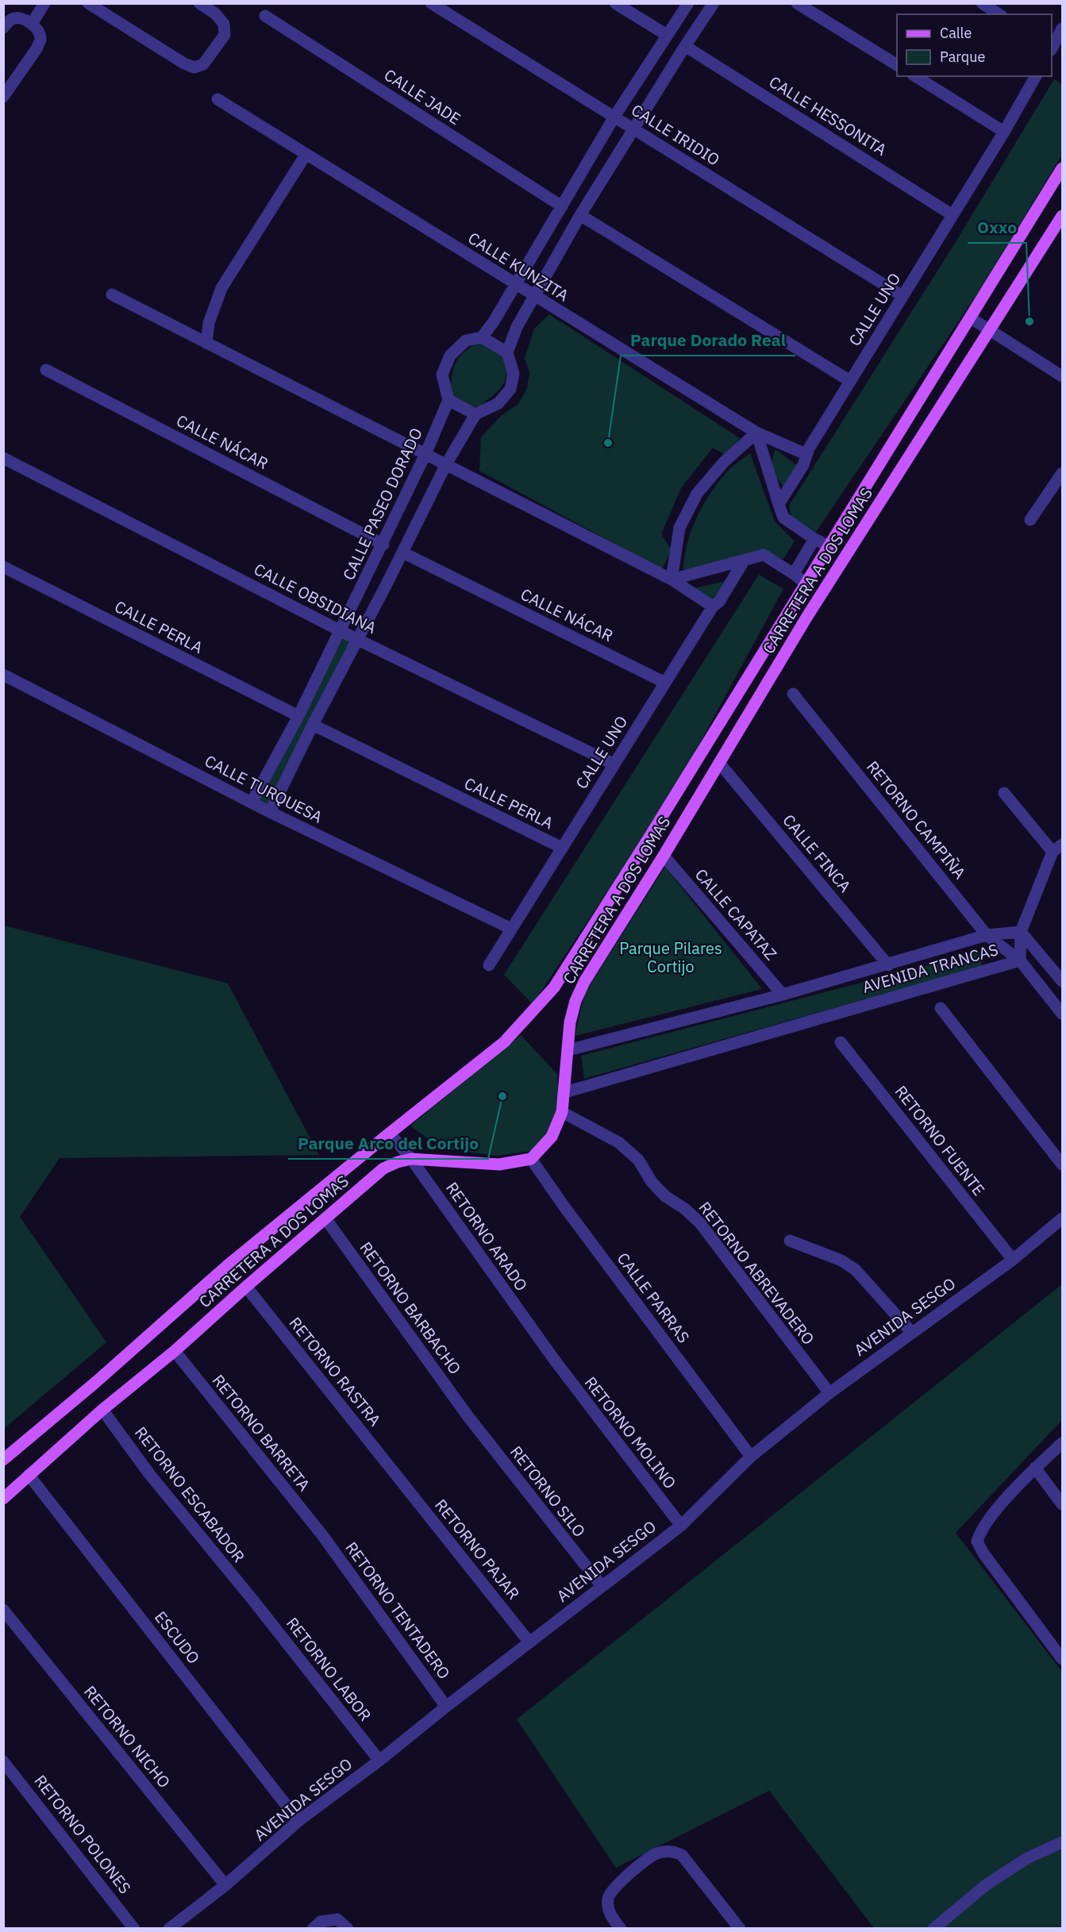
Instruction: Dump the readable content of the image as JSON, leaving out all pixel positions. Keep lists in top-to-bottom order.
{
  "streets": {
    "main road": ["CARRETERA A DOS LOMAS"],
    "street": [
      "CALLE JADE",
      "CALLE HESSONITA",
      "CALLE IRIDIO",
      "CALLE KUNZITA",
      "CALLE UNO",
      "CALLE NÁCAR",
      "CALLE PASEO DORADO",
      "CALLE OBSIDIANA",
      "CALLE PERLA",
      "CALLE TURQUESA",
      "RETORNO CAMPIÑA",
      "CALLE FINCA",
      "CALLE CAPATAZ",
      "AVENIDA TRANCAS",
      "RETORNO FUENTE",
      "RETORNO ARADO",
      "RETORNO ABREVADERO",
      "CALLE PARRAS",
      "RETORNO BARBACHO",
      "AVENIDA SESGO",
      "RETORNO RASTRA",
      "RETORNO BARRETA",
      "RETORNO MOLINO",
      "RETORNO SILO",
      "RETORNO ESCABADOR",
      "RETORNO PAJAR",
      "RETORNO TENTADERO",
      "ESCUDO",
      "RETORNO LABOR",
      "RETORNO NICHO",
      "RETORNO POLONES"
    ]
  },
  "crossings": [
    ["CALLE HESSONITA", "CALLE UNO"],
    ["CALLE IRIDIO", "CALLE UNO"],
    ["CALLE KUNZITA", "CALLE UNO"],
    ["CALLE UNO", "CALLE NÁCAR"],
    ["CALLE UNO", "CALLE OBSIDIANA"],
    ["CALLE UNO", "CALLE PERLA"],
    ["CALLE UNO", "CALLE TURQUESA"],
    ["CALLE NÁCAR", "CALLE PASEO DORADO"],
    ["CALLE PASEO DORADO", "CALLE OBSIDIANA"],
    ["CALLE PASEO DORADO", "CALLE PERLA"],
    ["CALLE PASEO DORADO", "CALLE TURQUESA"],
    ["CARRETERA A DOS LOMAS", "CALLE FINCA"],
    ["CARRETERA A DOS LOMAS", "CALLE CAPATAZ"],
    ["CARRETERA A DOS LOMAS", "AVENIDA TRANCAS"],
    ["CARRETERA A DOS LOMAS", "RETORNO ARADO"],
    ["CARRETERA A DOS LOMAS", "RETORNO ABREVADERO"],
    ["CARRETERA A DOS LOMAS", "CALLE PARRAS"],
    ["CARRETERA A DOS LOMAS", "RETORNO BARBACHO"],
    ["CARRETERA A DOS LOMAS", "RETORNO RASTRA"],
    ["CARRETERA A DOS LOMAS", "RETORNO BARRETA"],
    ["CARRETERA A DOS LOMAS", "RETORNO ESCABADOR"],
    ["CARRETERA A DOS LOMAS", "ESCUDO"],
    ["RETORNO CAMPIÑA", "AVENIDA TRANCAS"],
    ["CALLE FINCA", "AVENIDA TRANCAS"],
    ["CALLE CAPATAZ", "AVENIDA TRANCAS"],
    ["RETORNO FUENTE", "AVENIDA SESGO"],
    ["RETORNO ARADO", "RETORNO MOLINO"],
    ["RETORNO ABREVADERO", "AVENIDA SESGO"],
    ["CALLE PARRAS", "AVENIDA SESGO"],
    ["RETORNO BARBACHO", "RETORNO SILO"],
    ["AVENIDA SESGO", "RETORNO MOLINO"],
    ["AVENIDA SESGO", "RETORNO SILO"],
    ["AVENIDA SESGO", "RETORNO PAJAR"],
    ["AVENIDA SESGO", "RETORNO TENTADERO"],
    ["AVENIDA SESGO", "ESCUDO"],
    ["AVENIDA SESGO", "RETORNO LABOR"],
    ["AVENIDA SESGO", "RETORNO NICHO"],
    ["RETORNO RASTRA", "RETORNO PAJAR"],
    ["RETORNO BARRETA", "RETORNO TENTADERO"],
    ["RETORNO ESCABADOR", "RETORNO LABOR"]
  ],
  "parks": ["Parque Pilares Cortijo"],
  "places": ["Oxxo", "Parque Dorado Real", "Parque Arco del Cortijo"],
  "legend": ["Calle", "Parque"]
}
